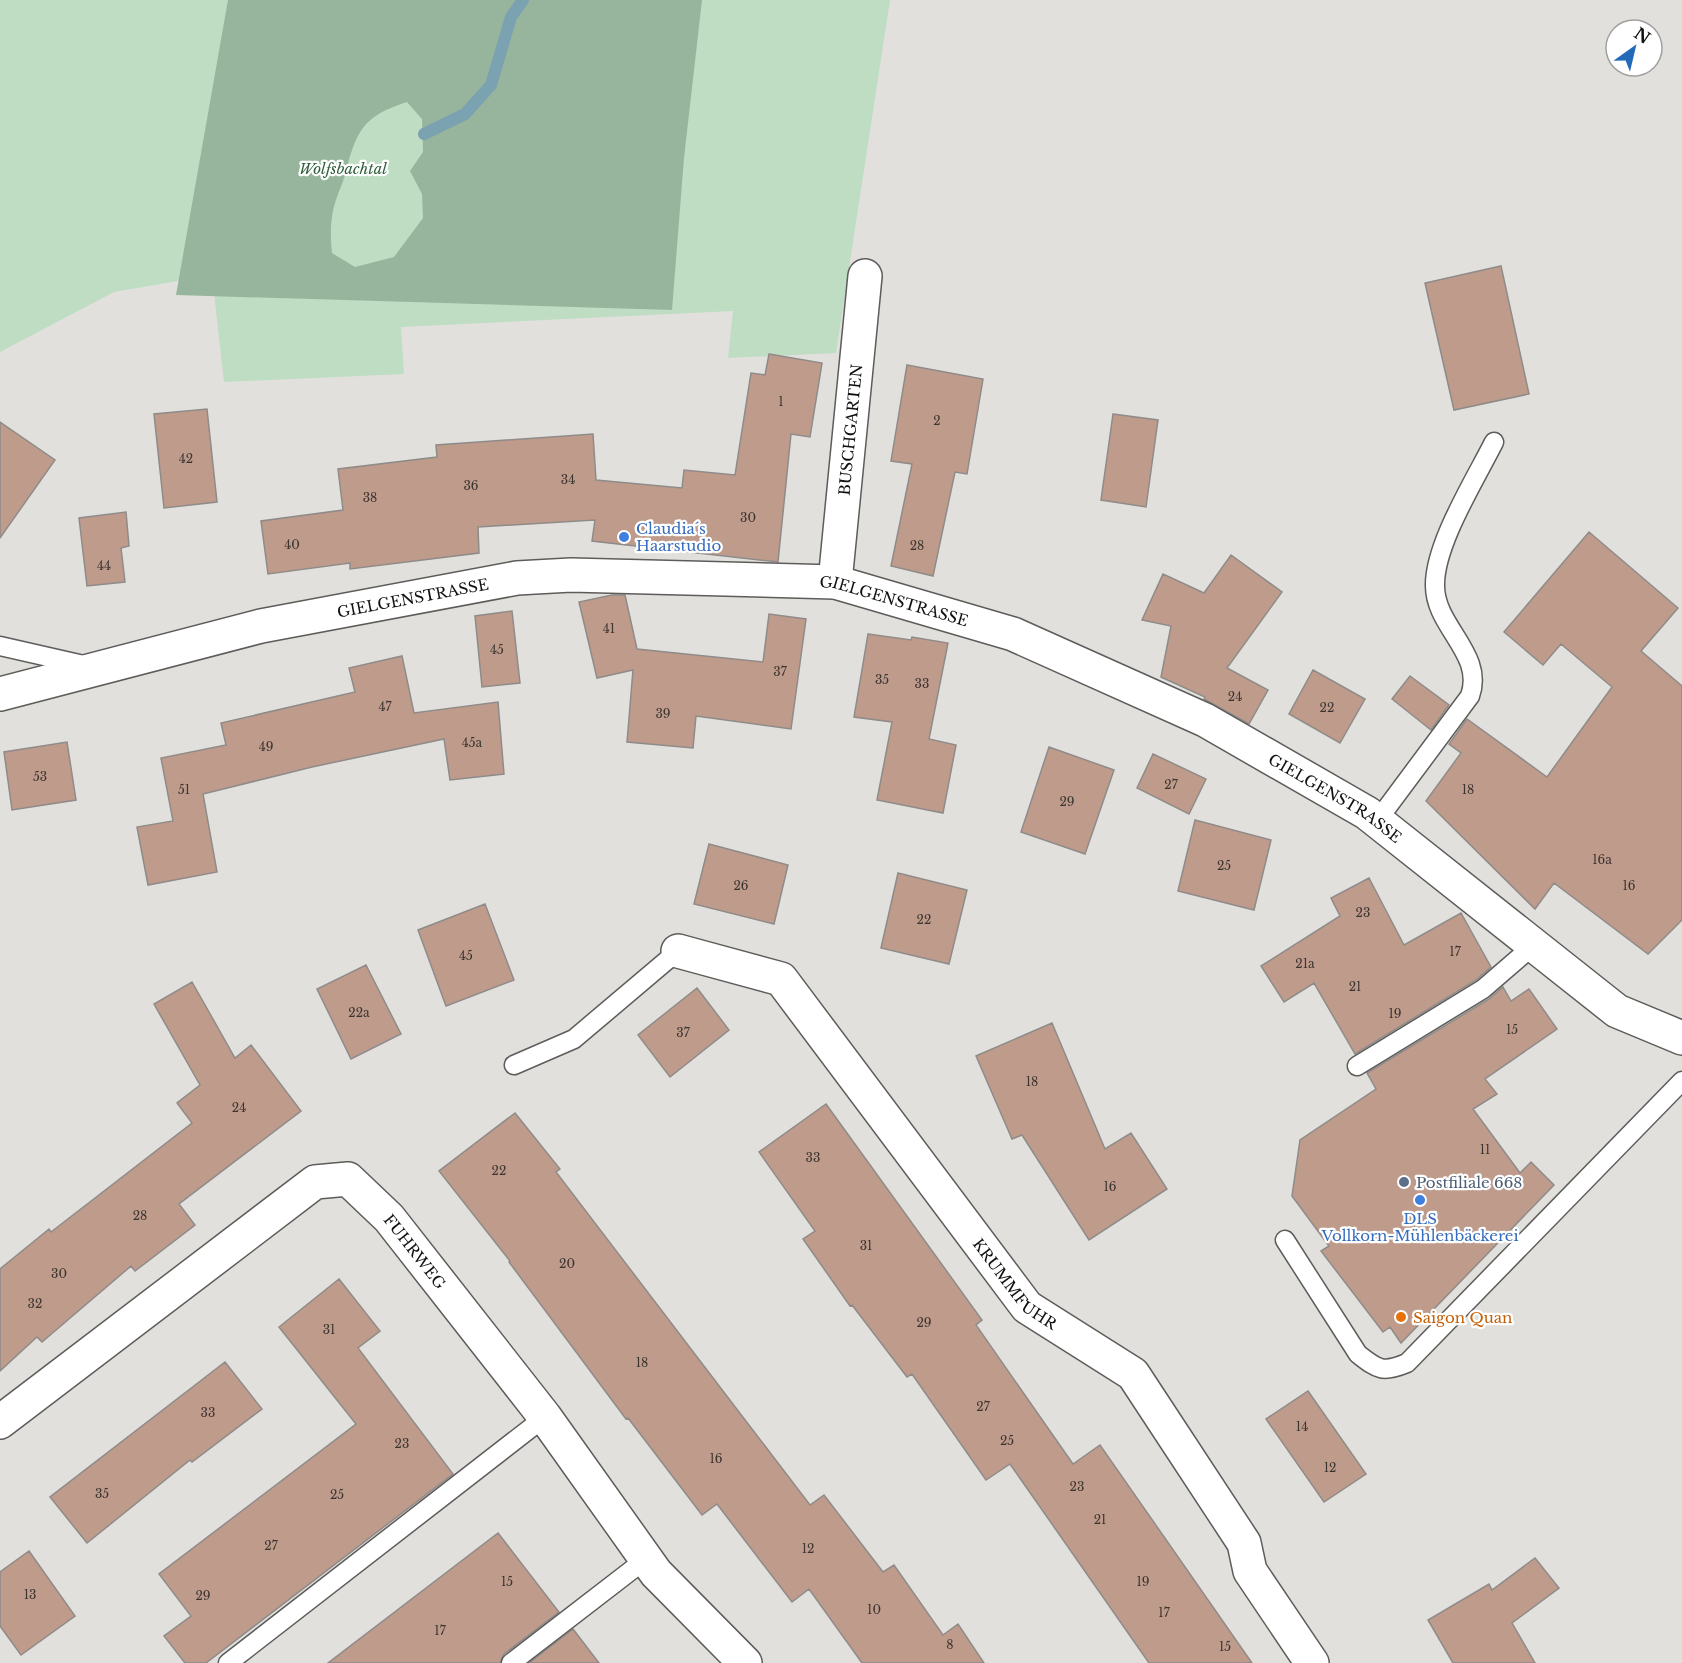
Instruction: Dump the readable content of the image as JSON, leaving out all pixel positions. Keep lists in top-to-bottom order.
{
  "streets": {
    "street": [
      "BUSCHGARTEN",
      "GIELGENSTRASSE",
      "FUHRWEG",
      "KRUMMFUHR"
    ]
  },
  "crossings": [
    ["BUSCHGARTEN", "GIELGENSTRASSE"]
  ],
  "parks": ["Wolfsbachtal"],
  "places": [
    "Claudia´s Haarstudio",
    "Postfiliale 668",
    "DLS Vollkorn-Mühlenbäckerei",
    "Saigon Quan"
  ],
  "house_numbers": [
    "1",
    "2",
    "42",
    "34",
    "36",
    "38",
    "30",
    "40",
    "28",
    "44",
    "41",
    "45",
    "37",
    "35",
    "33",
    "24",
    "47",
    "22",
    "39",
    "45a",
    "49",
    "53",
    "27",
    "51",
    "18",
    "29",
    "16a",
    "25",
    "26",
    "16",
    "23",
    "22",
    "17",
    "45",
    "21a",
    "21",
    "22a",
    "19",
    "15",
    "37",
    "18",
    "24",
    "11",
    "33",
    "22",
    "16",
    "28",
    "31",
    "20",
    "30",
    "32",
    "29",
    "31",
    "18",
    "27",
    "33",
    "14",
    "25",
    "23",
    "16",
    "12",
    "23",
    "35",
    "25",
    "21",
    "27",
    "12",
    "15",
    "19",
    "13",
    "29",
    "10",
    "17",
    "17",
    "8",
    "15"
  ],
  "north": "top right"
}
